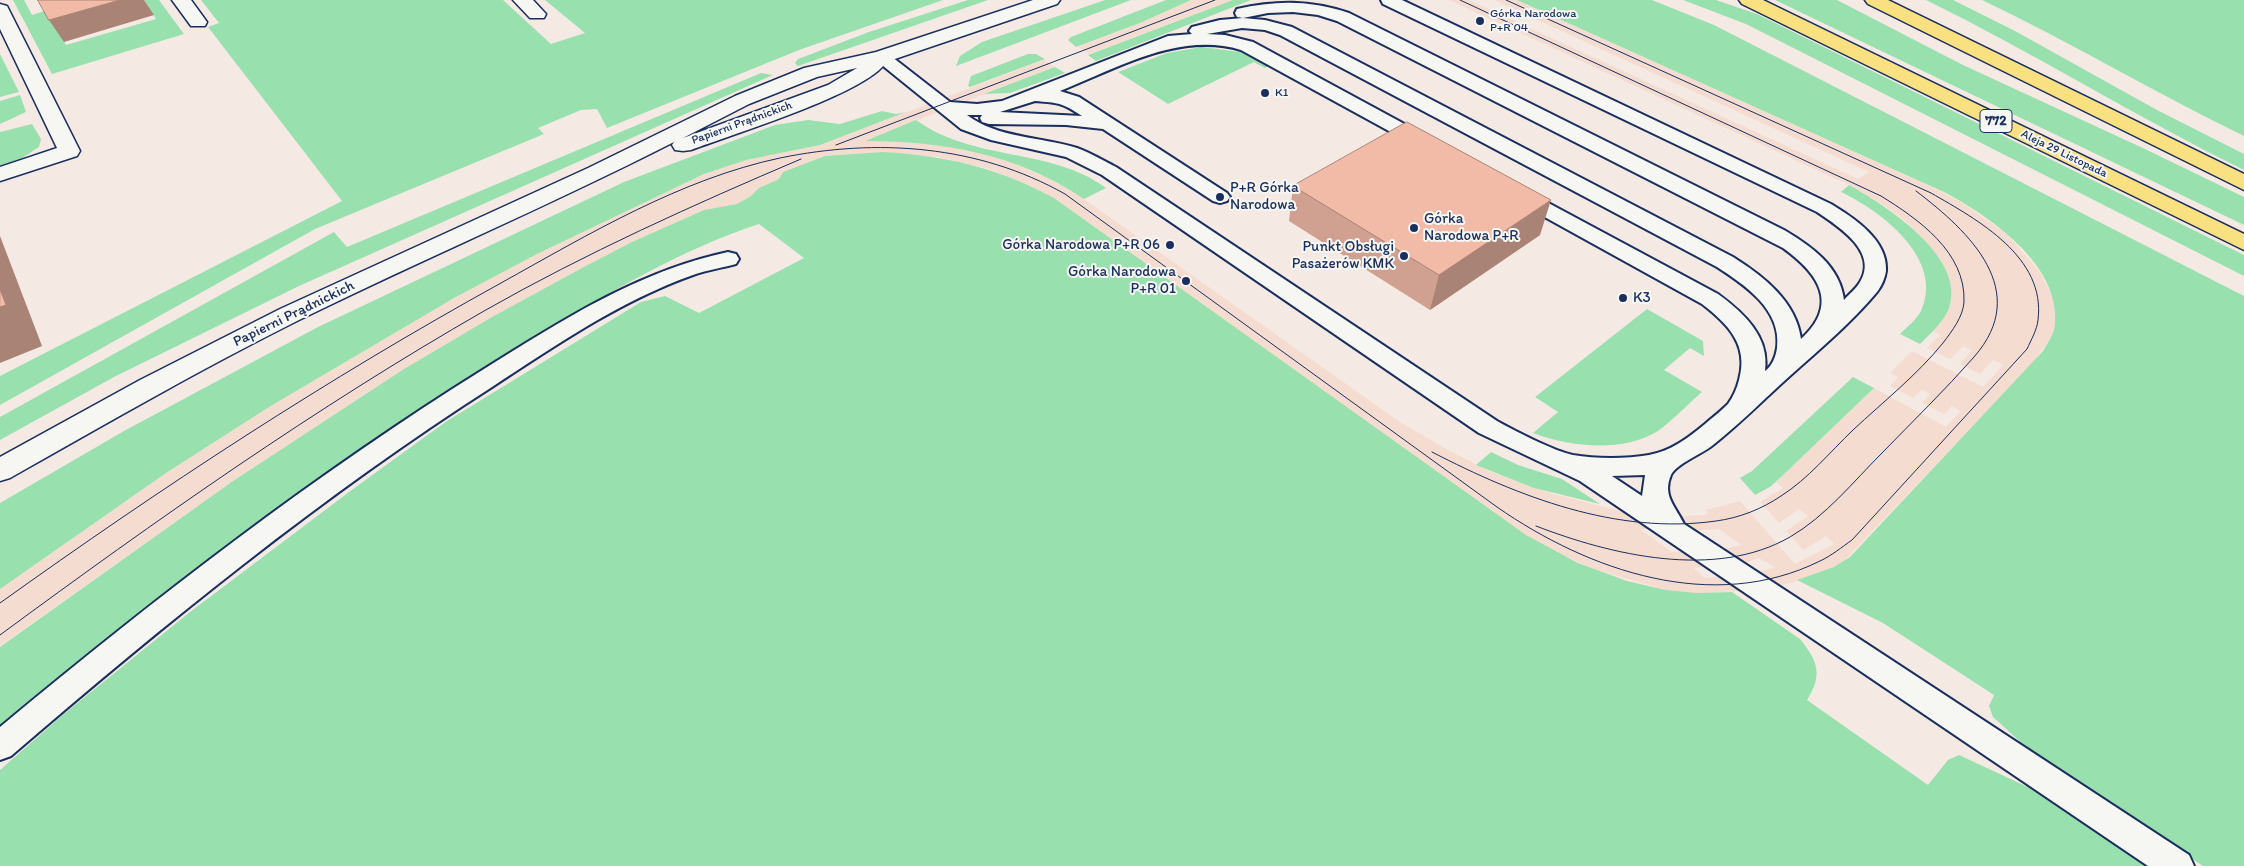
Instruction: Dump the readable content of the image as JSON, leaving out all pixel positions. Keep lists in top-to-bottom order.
{
  "streets": {
    "main road": ["772", "Aleja 29 Listopada"],
    "street": ["Papierni Prądnickich"]
  },
  "places": [
    "Górka Narodowa P+R 04",
    "K1",
    "P+R Górka Narodowa",
    "Górka Narodowa P+R",
    "Górka Narodowa P+R 06",
    "Punkt Obsługi Pasażerów KMK",
    "Górka Narodowa P+R 01",
    "K3"
  ]
}
